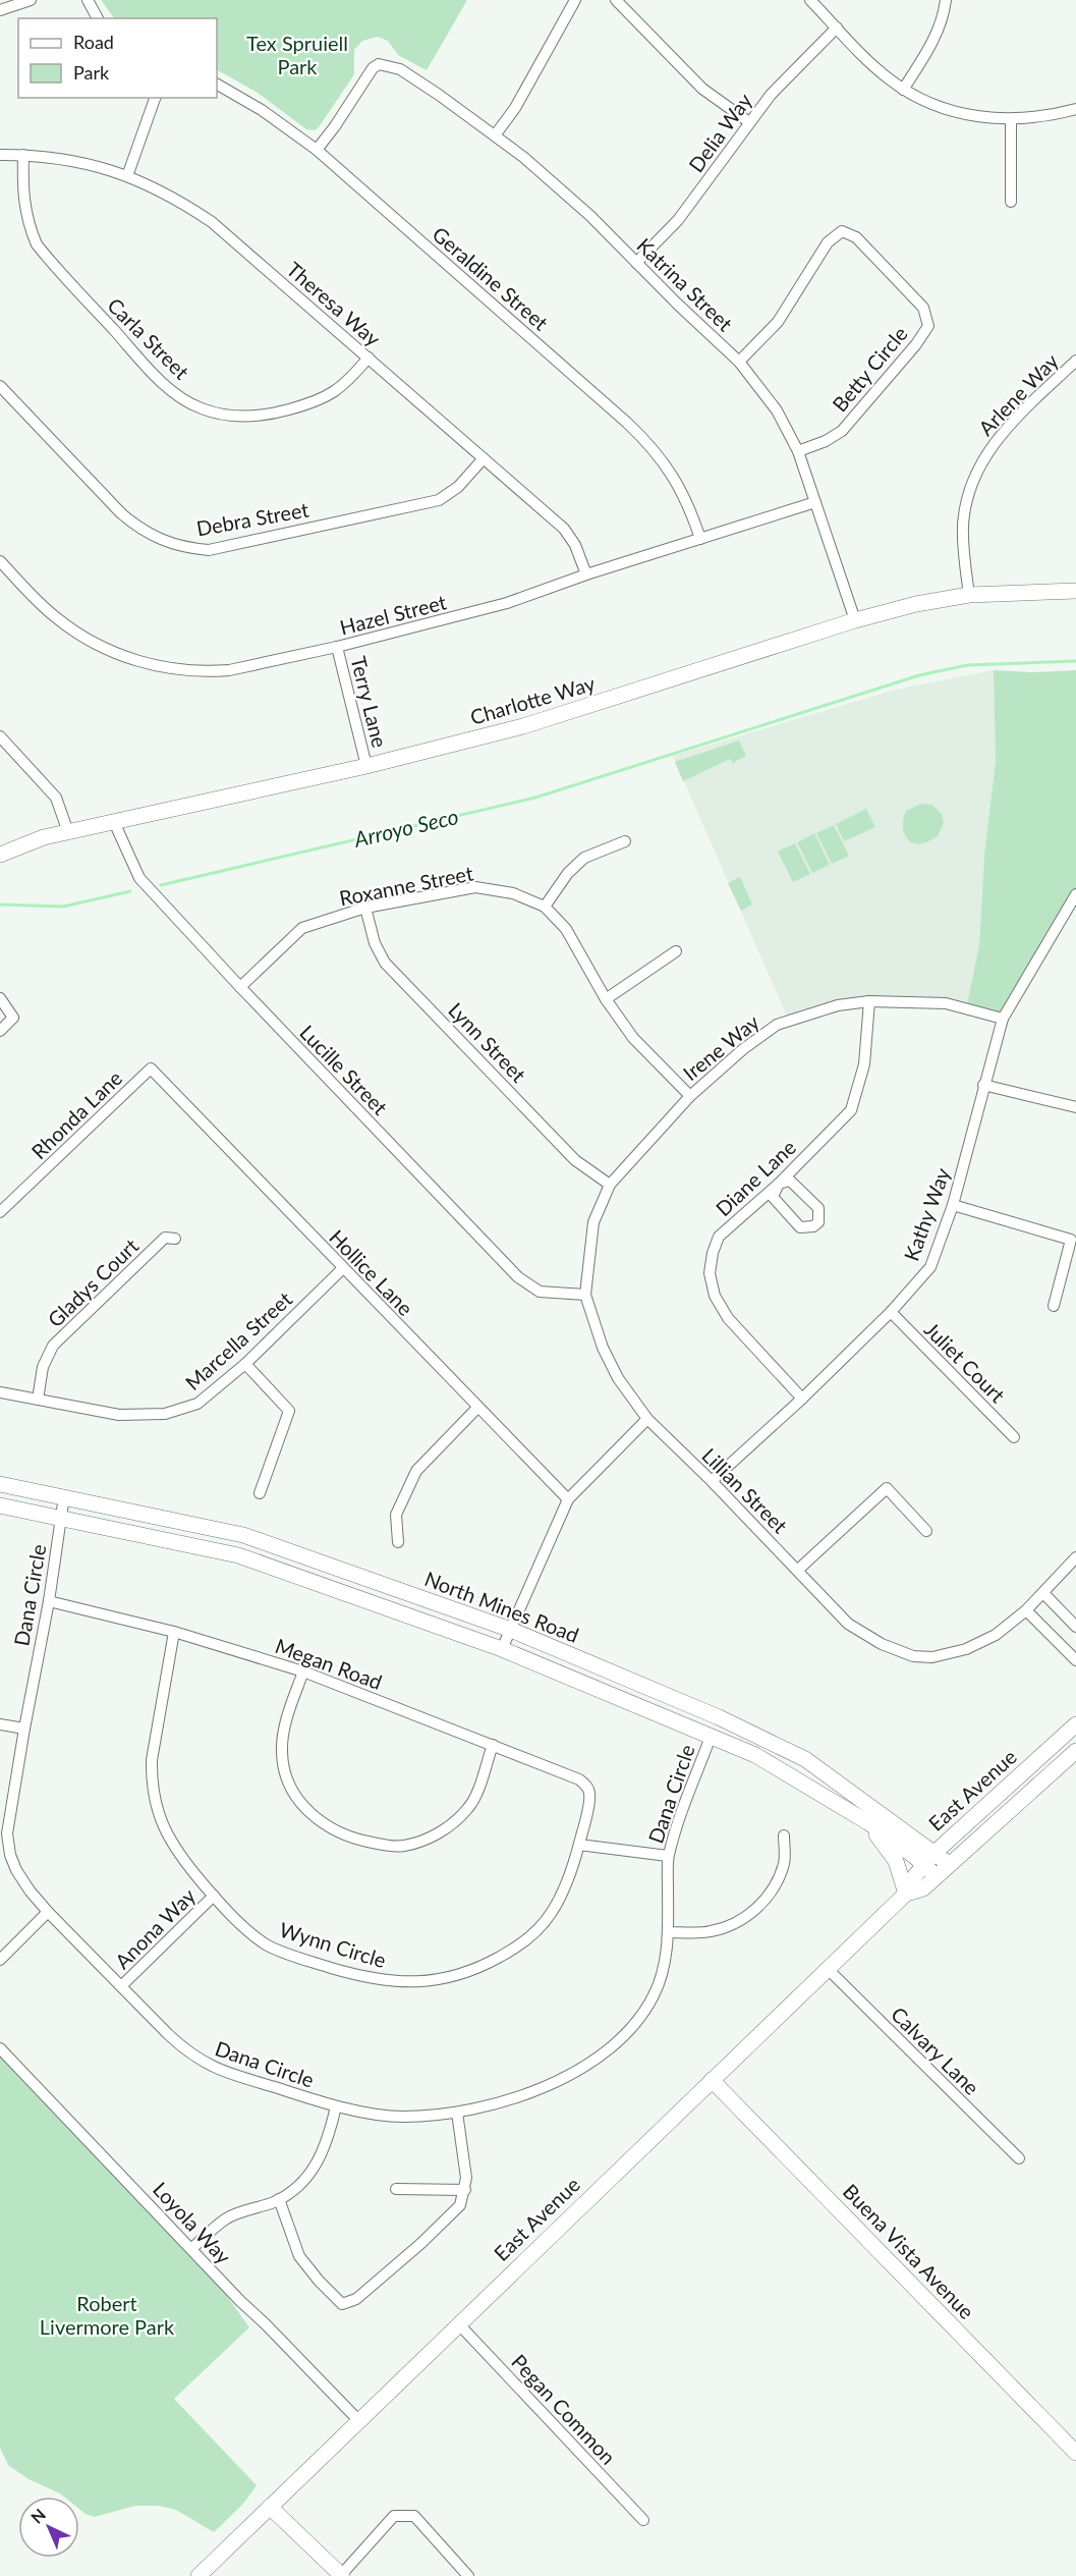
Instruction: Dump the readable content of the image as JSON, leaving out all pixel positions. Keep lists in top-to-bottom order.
{
  "streets": {
    "main road": [
      "Charlotte Way",
      "North Mines Road",
      "East Avenue",
      "Buena Vista Avenue"
    ],
    "street": [
      "Delia Way",
      "Geraldine Street",
      "Katrina Street",
      "Theresa Way",
      "Carla Street",
      "Betty Circle",
      "Arlene Way",
      "Debra Street",
      "Hazel Street",
      "Terry Lane",
      "Roxanne Street",
      "Lynn Street",
      "Irene Way",
      "Lucille Street",
      "Rhonda Lane",
      "Diane Lane",
      "Kathy Way",
      "Hollice Lane",
      "Gladys Court",
      "Marcella Street",
      "Juliet Court",
      "Lillian Street",
      "Dana Circle",
      "Megan Road",
      "Anona Way",
      "Wynn Circle",
      "Calvary Lane",
      "Loyola Way",
      "Pegan Common"
    ]
  },
  "crossings": [
    ["Delia Way", "Katrina Street"],
    ["Geraldine Street", "Katrina Street"],
    ["Geraldine Street", "Hazel Street"],
    ["Katrina Street", "Betty Circle"],
    ["Katrina Street", "Hazel Street"],
    ["Katrina Street", "Charlotte Way"],
    ["Theresa Way", "Carla Street"],
    ["Theresa Way", "Debra Street"],
    ["Theresa Way", "Hazel Street"],
    ["Arlene Way", "Charlotte Way"],
    ["Hazel Street", "Terry Lane"],
    ["Charlotte Way", "Terry Lane"],
    ["Charlotte Way", "Lucille Street"],
    ["Roxanne Street", "Lynn Street"],
    ["Roxanne Street", "Irene Way"],
    ["Roxanne Street", "Lucille Street"],
    ["Lynn Street", "Irene Way"],
    ["Irene Way", "Lucille Street"],
    ["Irene Way", "Diane Lane"],
    ["Irene Way", "Kathy Way"],
    ["Irene Way", "Lillian Street"],
    ["Lucille Street", "Lillian Street"],
    ["Rhonda Lane", "Hollice Lane"],
    ["Diane Lane", "Kathy Way"],
    ["Kathy Way", "Juliet Court"],
    ["Kathy Way", "Lillian Street"],
    ["Hollice Lane", "Marcella Street"],
    ["Gladys Court", "Marcella Street"],
    ["Dana Circle", "North Mines Road"],
    ["Dana Circle", "Megan Road"],
    ["Dana Circle", "Anona Way"],
    ["North Mines Road", "East Avenue"],
    ["Megan Road", "Wynn Circle"],
    ["East Avenue", "Calvary Lane"],
    ["East Avenue", "Loyola Way"],
    ["East Avenue", "Buena Vista Avenue"],
    ["East Avenue", "Pegan Common"],
    ["Anona Way", "Wynn Circle"]
  ],
  "water": ["Arroyo Seco"],
  "parks": ["Tex Spruiell Park", "Robert Livermore Park"],
  "legend": ["Road", "Park"],
  "north": "top left"
}
